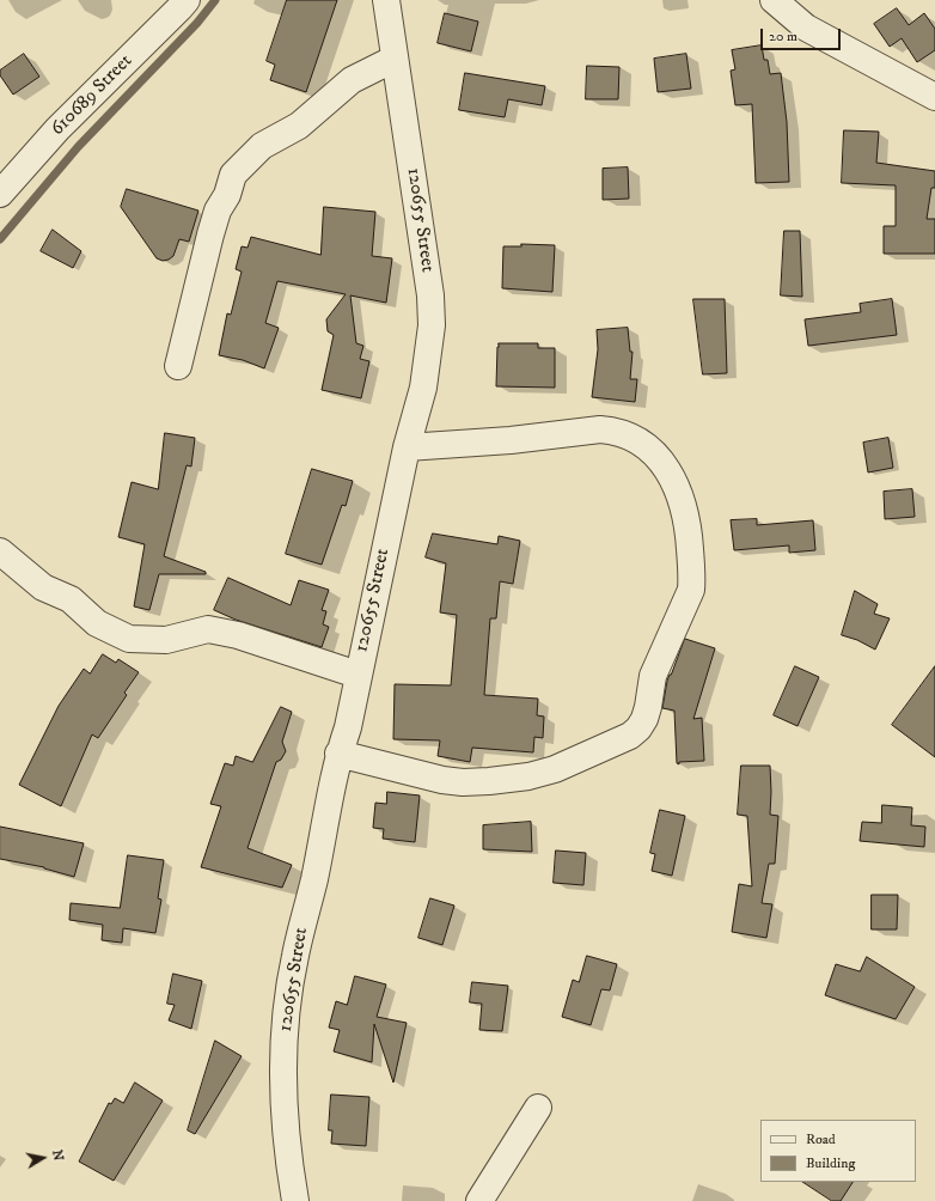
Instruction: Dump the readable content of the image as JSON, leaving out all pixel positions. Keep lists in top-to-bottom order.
{
  "streets": {
    "street": ["610689 Street", "120655 Street"]
  },
  "legend": ["Road", "Building"],
  "scale_bar": "20 m",
  "north": "right"
}
